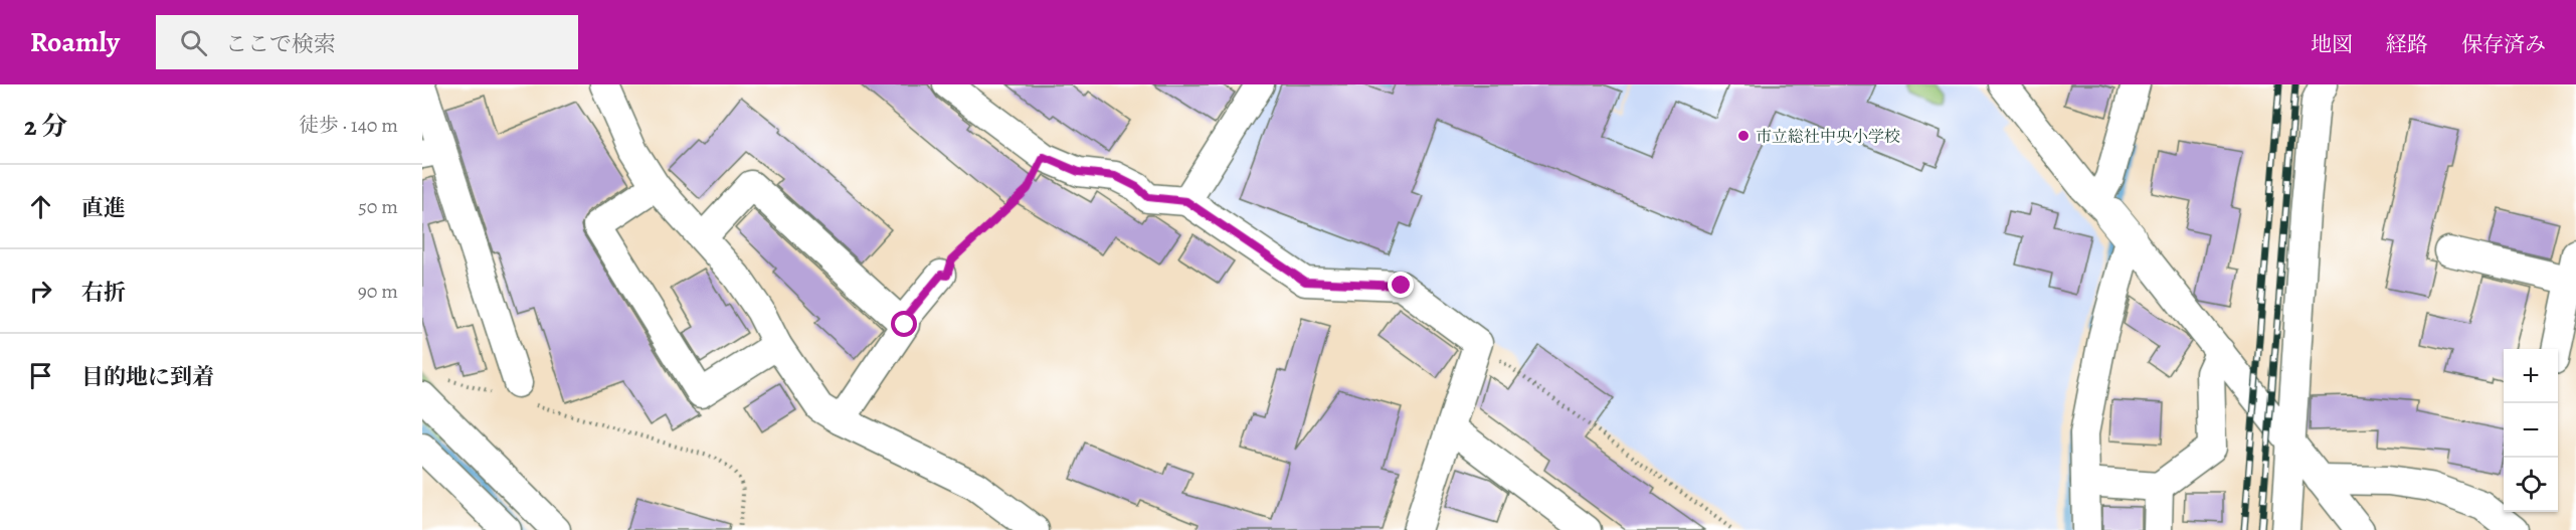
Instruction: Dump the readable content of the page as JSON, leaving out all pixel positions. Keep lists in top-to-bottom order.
{
  "places": ["市立総社中央小学校"],
  "page": {
    "header": "Roamly",
    "search": "ここで検索",
    "nav": ["地図", "経路", "保存済み"],
    "heading": ["2 分", "徒歩 · 140 m"],
    "list": [
      ["直進", "50 m"],
      ["右折", "90 m"],
      "目的地に到着"
    ],
    "map_buttons": ["+", "−"]
  }
}
